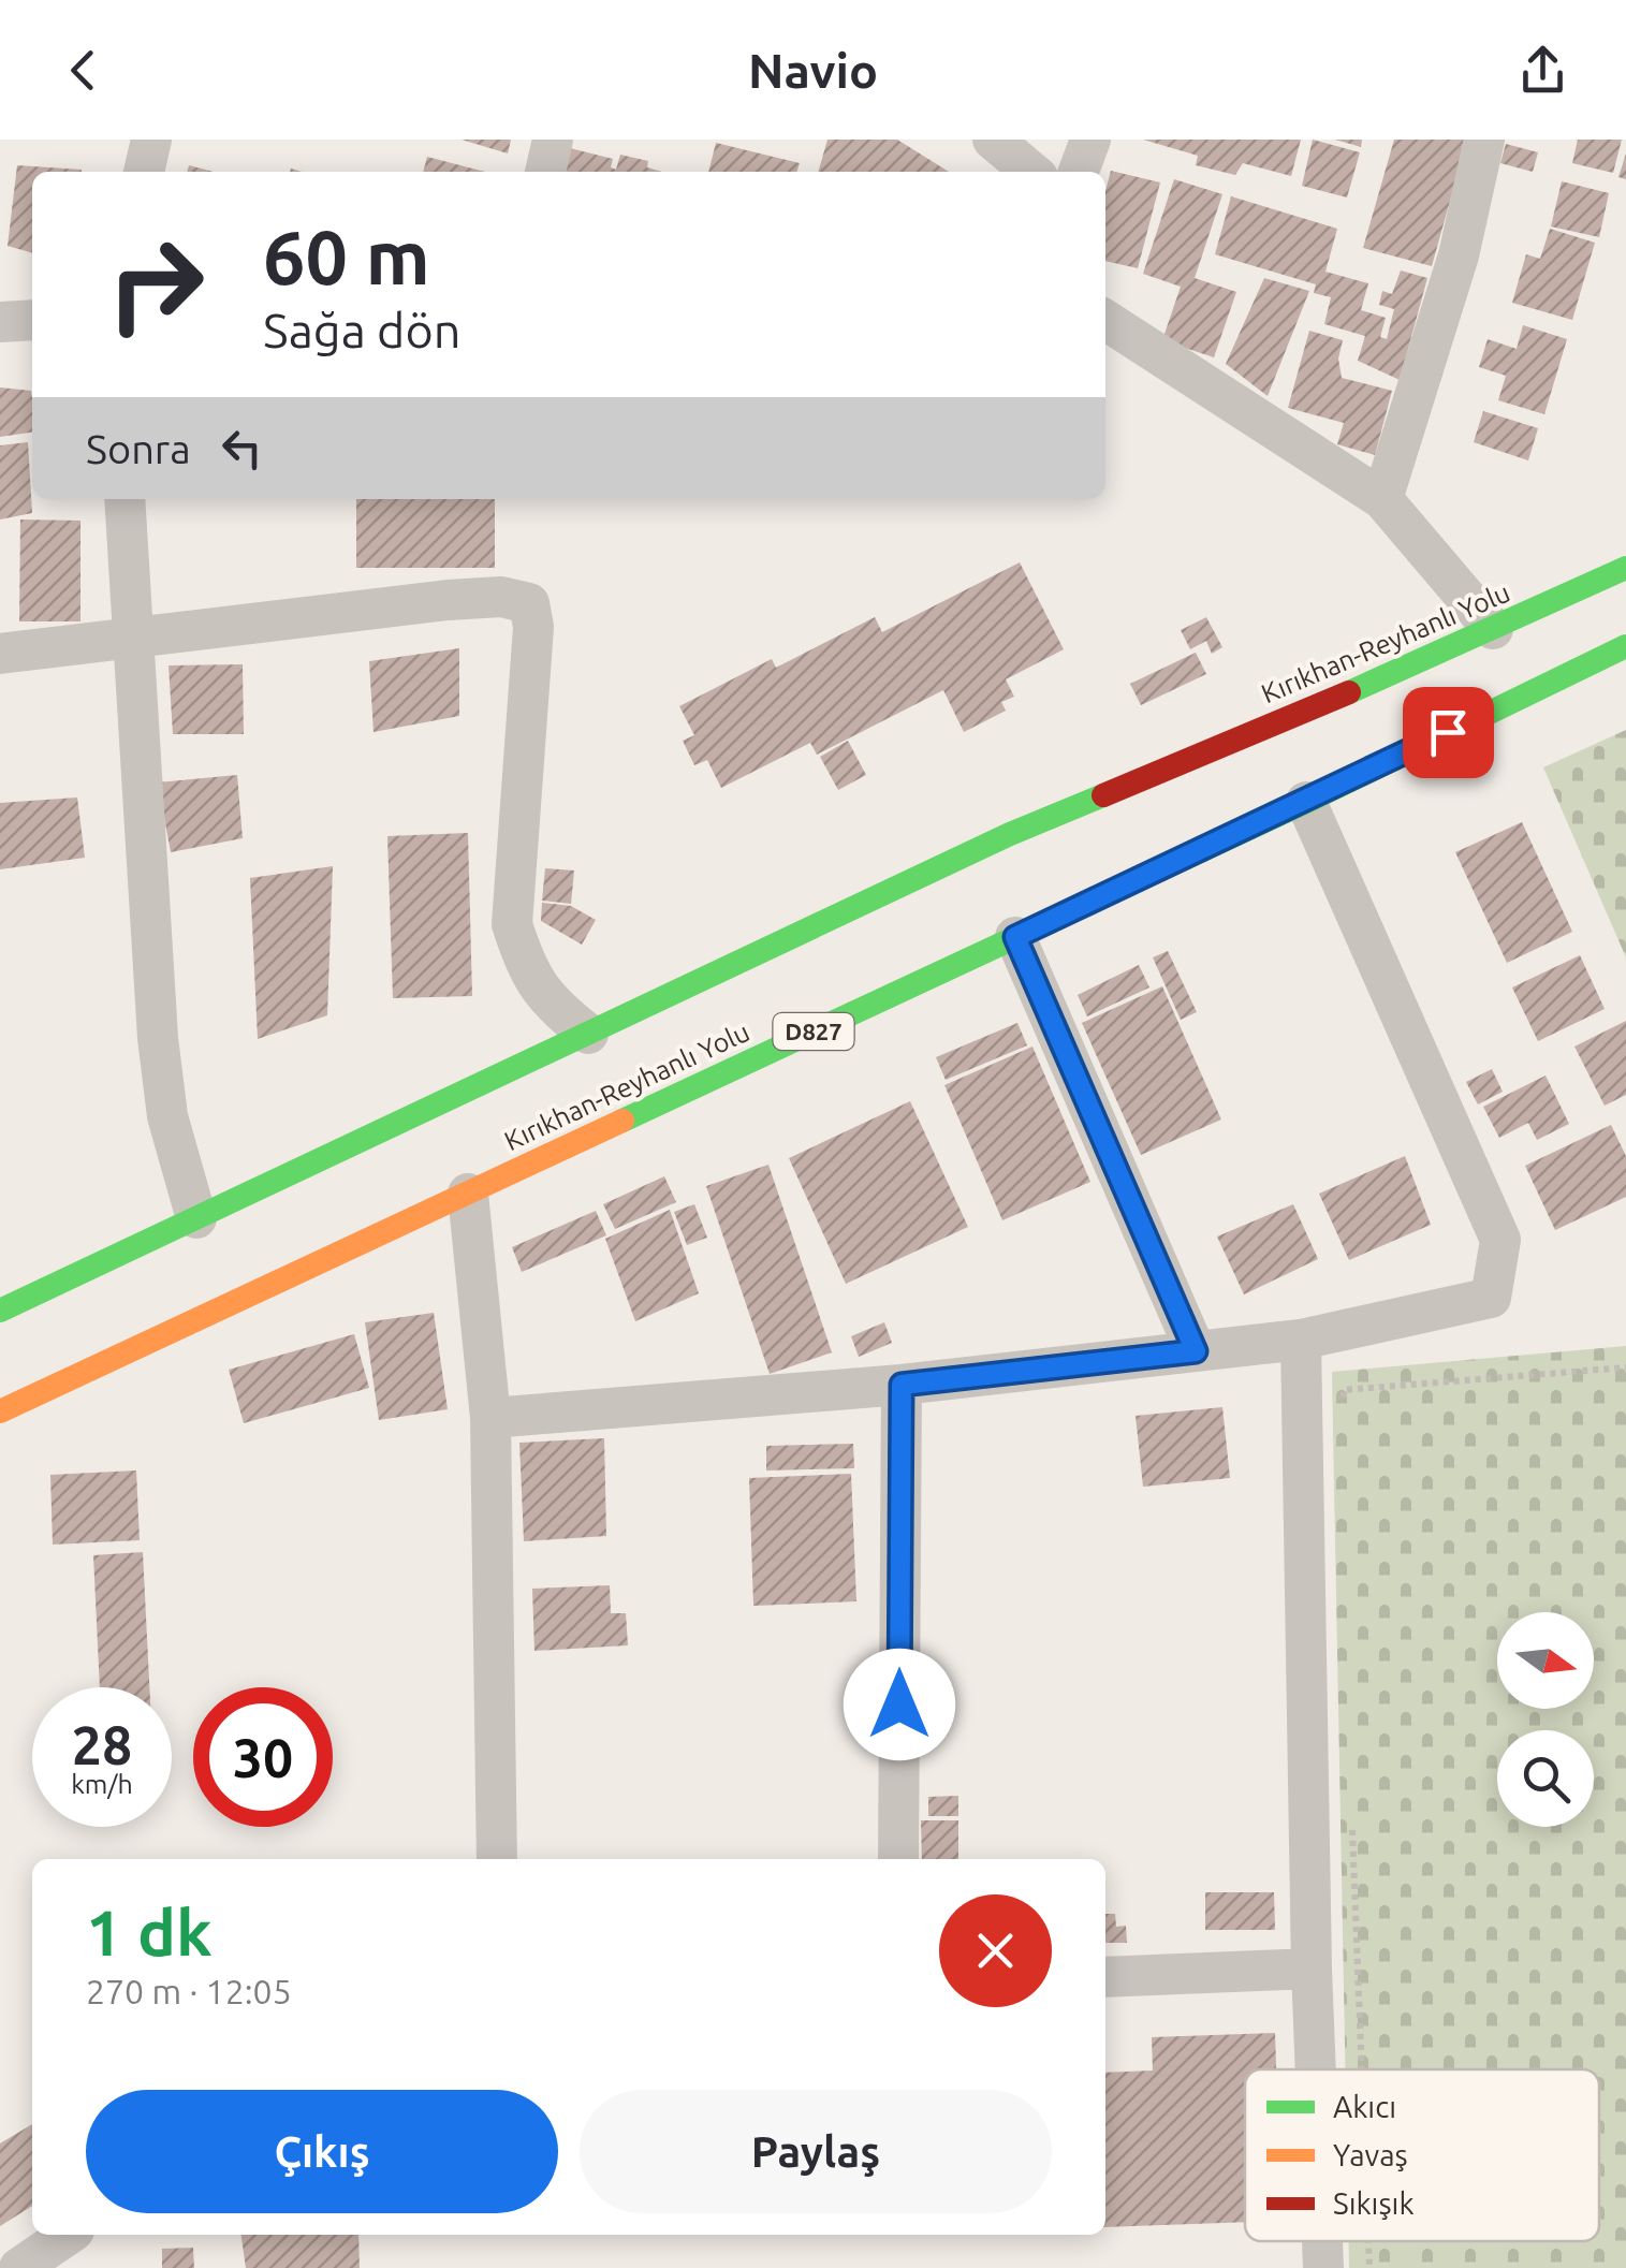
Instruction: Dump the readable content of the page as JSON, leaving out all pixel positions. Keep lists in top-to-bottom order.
{
  "streets": {
    "highway": ["Kırıkhan-Reyhanlı Yolu", "D827"]
  },
  "legend": ["Akıcı", "Yavaş", "Sıkışık"],
  "north": "right",
  "page": {
    "header": "Navio",
    "turn": ["60 m", "Sağa dön"],
    "then": "Sonra",
    "speed": "28 km/h",
    "limit": "30",
    "heading": ["1 dk", "270 m · 12:05"],
    "buttons": ["Çıkış", "Paylaş"]
  }
}
